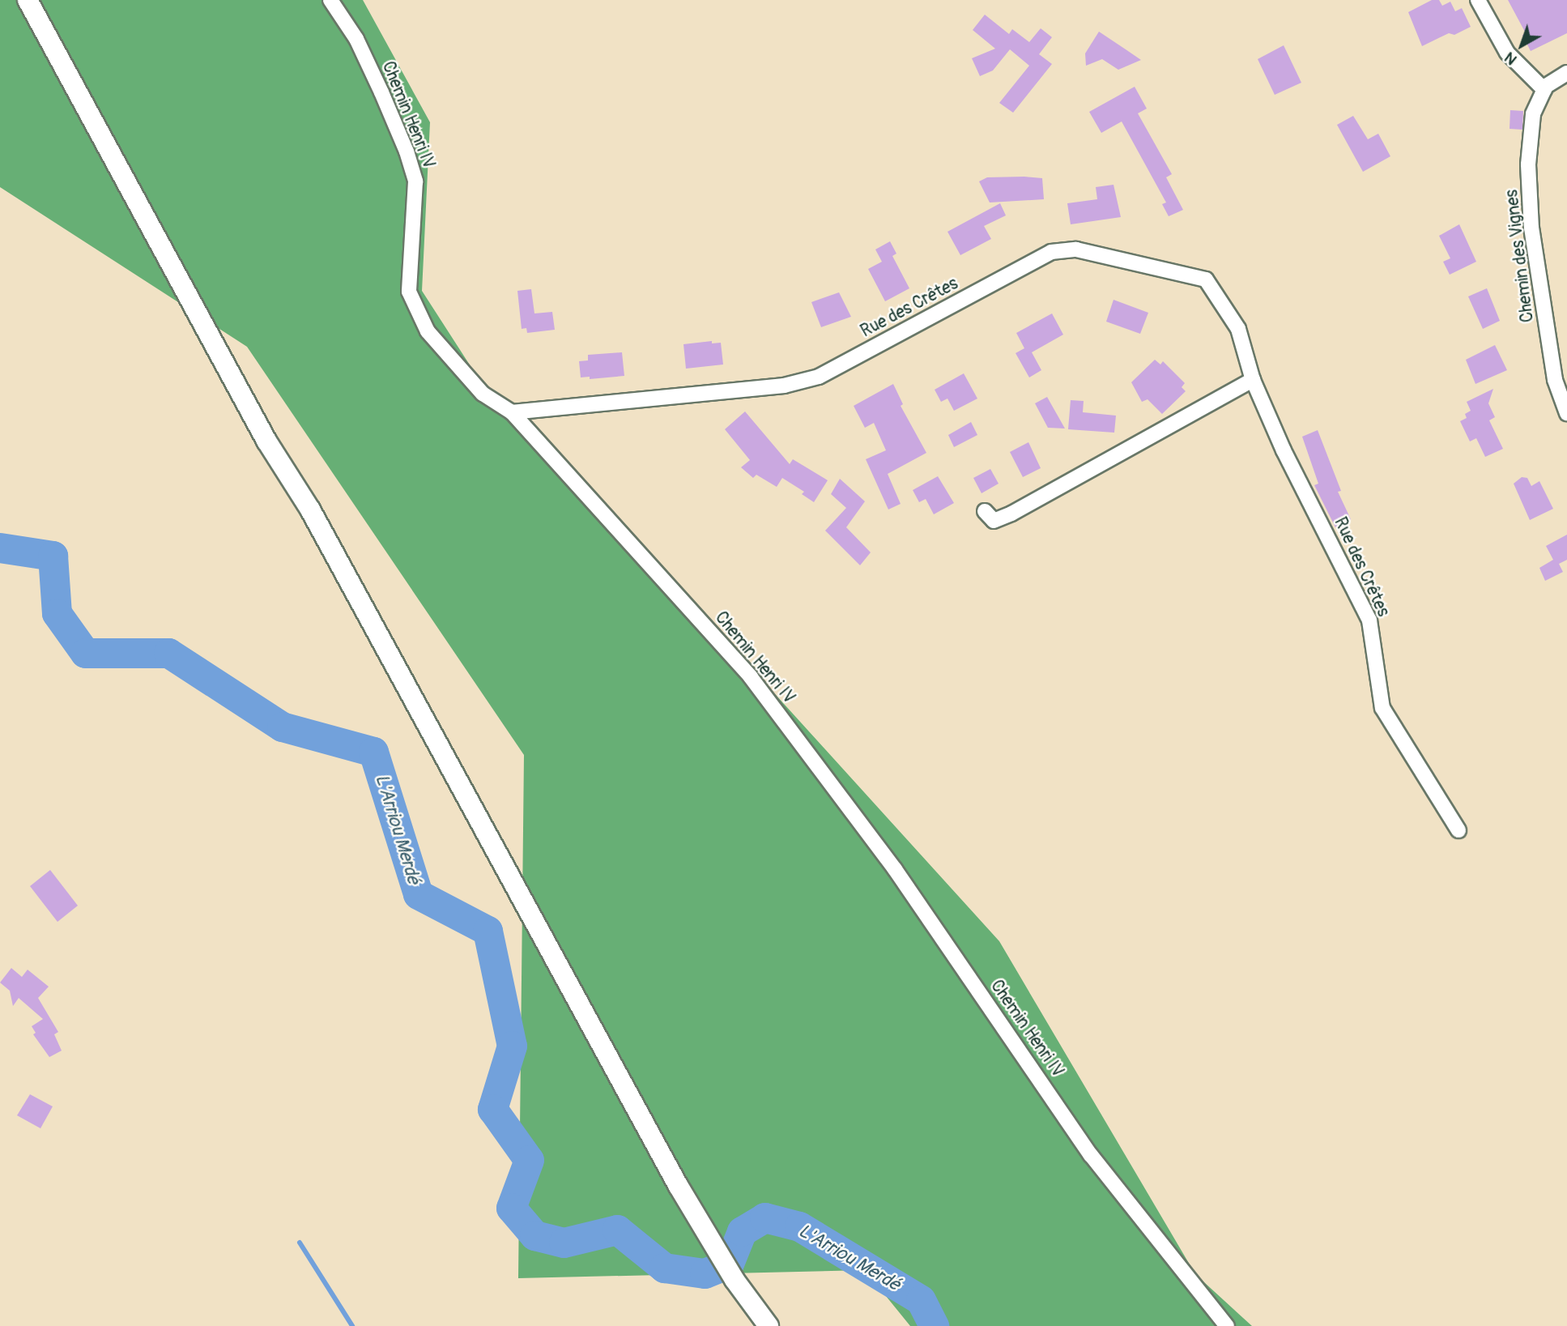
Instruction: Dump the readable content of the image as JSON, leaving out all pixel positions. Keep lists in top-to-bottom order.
{
  "streets": {
    "street": ["Chemin Henri IV", "Chemin des Vignes", "Rue des Crêtes"]
  },
  "crossings": [
    ["Chemin Henri IV", "Rue des Crêtes"]
  ],
  "water": ["L'Arriou Merdé"],
  "north": "bottom left"
}
